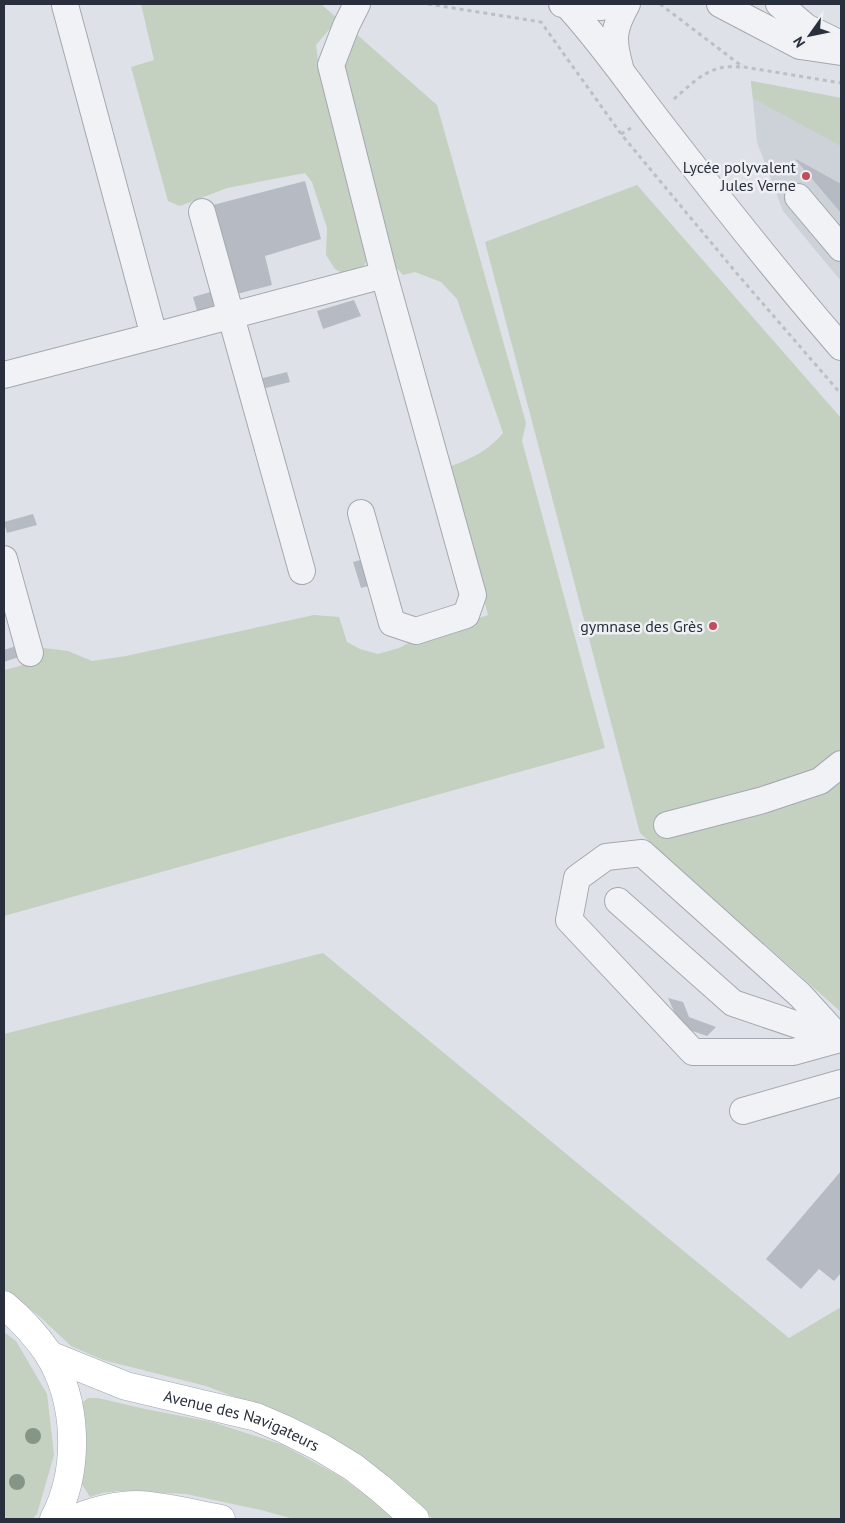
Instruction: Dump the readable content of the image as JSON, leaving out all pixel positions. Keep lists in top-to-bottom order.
{
  "streets": {
    "main road": ["Avenue des Navigateurs"]
  },
  "places": ["Lycée polyvalent Jules Verne", "gymnase des Grès"],
  "north": "bottom left"
}
